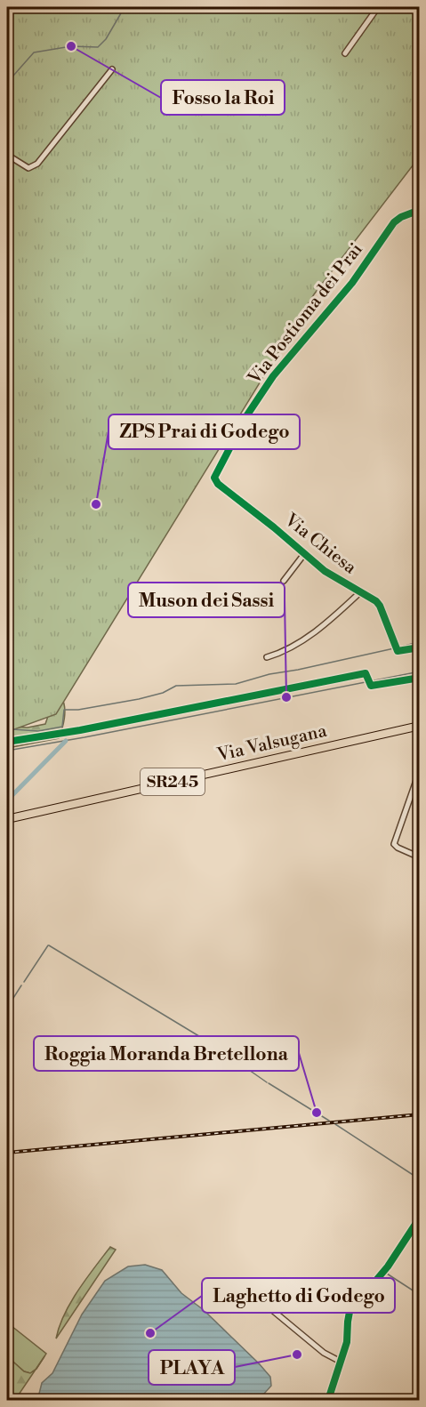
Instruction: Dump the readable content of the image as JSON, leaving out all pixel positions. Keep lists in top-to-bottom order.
{
  "streets": {
    "main road": ["Via Valsugana", "SR245"],
    "street": ["Via Postioma dei Prai", "Via Chiesa"]
  },
  "crossings": [
    ["Via Postioma dei Prai", "Via Chiesa"]
  ],
  "places": [
    "Fosso la Roi",
    "ZPS Prai di Godego",
    "Muson dei Sassi",
    "Roggia Moranda Bretellona",
    "Laghetto di Godego",
    "PLAYA"
  ]
}
